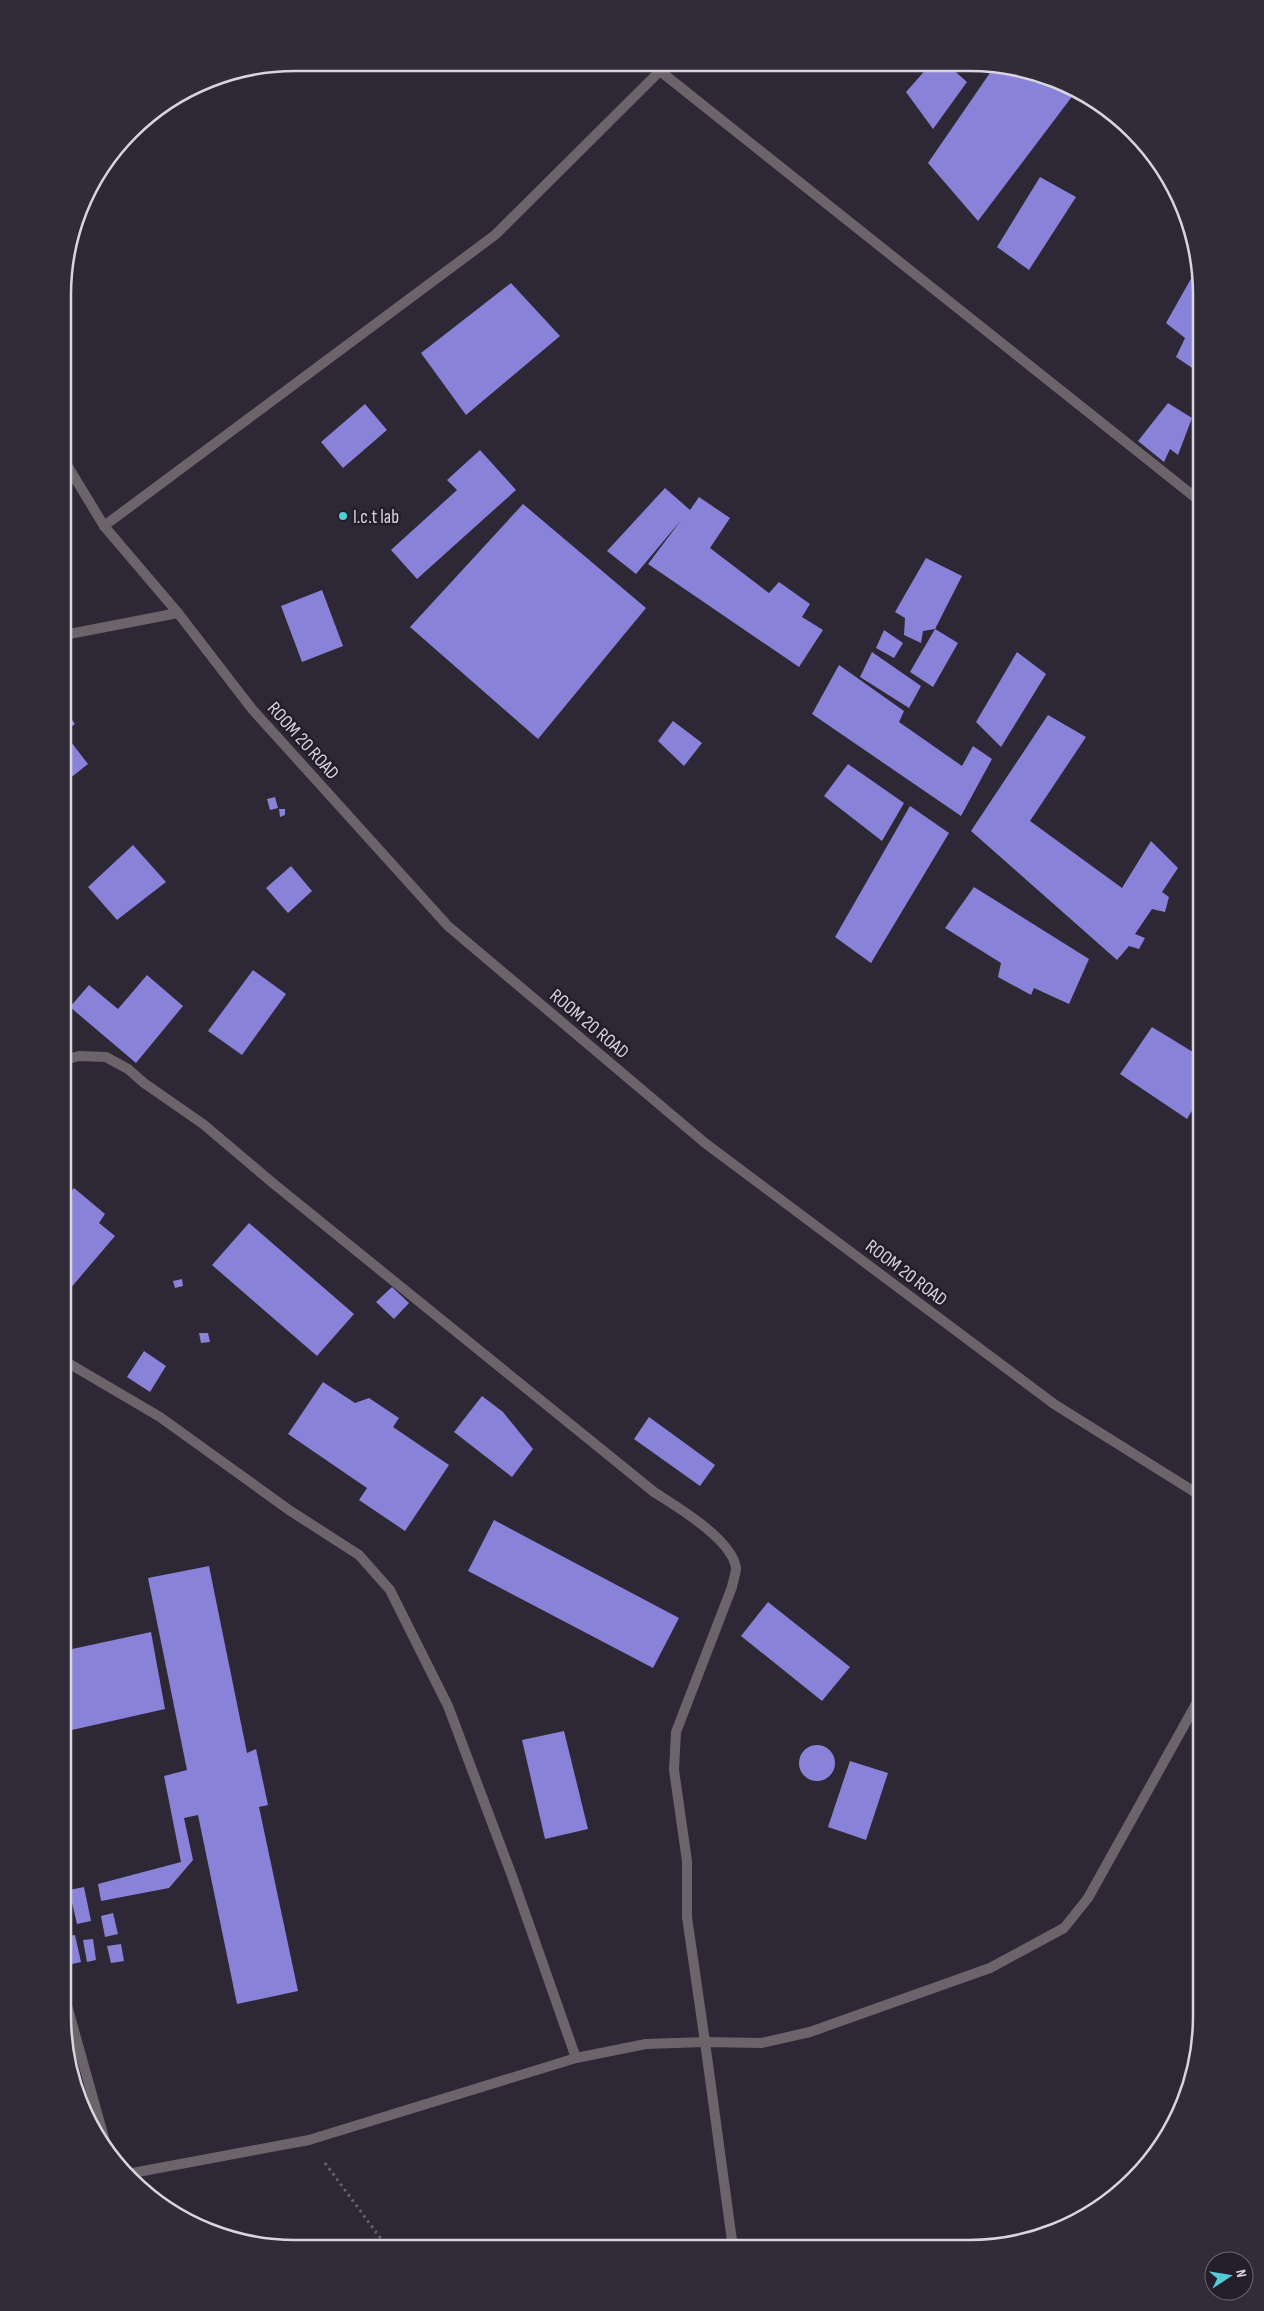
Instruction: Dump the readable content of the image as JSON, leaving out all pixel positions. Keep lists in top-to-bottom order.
{
  "streets": {
    "street": ["ROOM 20 ROAD"]
  },
  "places": ["I.c.t lab"],
  "north": "right"
}
